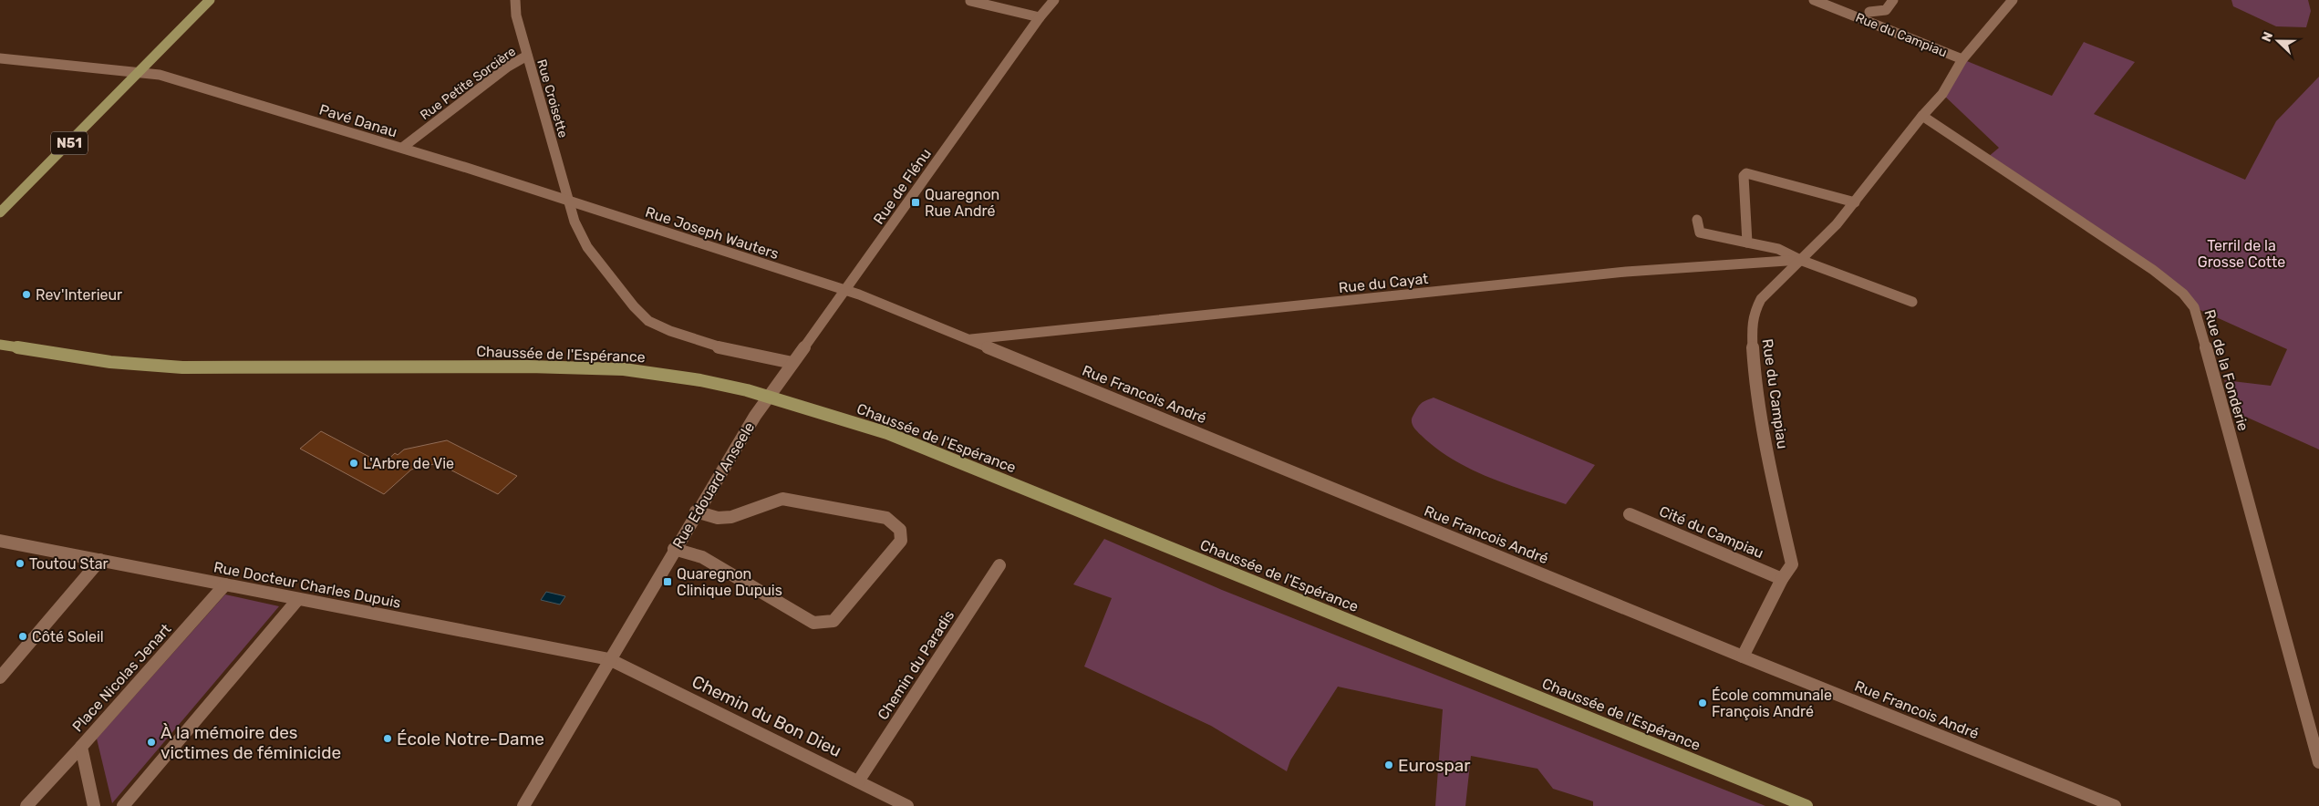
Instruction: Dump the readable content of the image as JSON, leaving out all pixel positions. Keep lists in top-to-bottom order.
{
  "streets": {
    "main road": ["N51", "Chaussée de l'Espérance"],
    "street": [
      "Rue du Campiau",
      "Rue Petite Sorcière",
      "Rue Croisette",
      "Pavé Danau",
      "Rue de Flénu",
      "Rue Joseph Wauters",
      "Rue du Cayat",
      "Rue de la Fonderie",
      "Rue Francois André",
      "Rue Edouard Anseele",
      "Cité du Campiau",
      "Rue Docteur Charles Dupuis",
      "Chemin du Paradis",
      "Place Nicolas Jenart",
      "Chemin du Bon Dieu"
    ]
  },
  "crossings": [
    ["Rue du Campiau", "Rue du Cayat"],
    ["Rue du Campiau", "Rue de la Fonderie"],
    ["Rue du Campiau", "Rue Francois André"],
    ["Rue du Campiau", "Cité du Campiau"],
    ["Rue Petite Sorcière", "Rue Croisette"],
    ["Rue Petite Sorcière", "Pavé Danau"],
    ["Rue Croisette", "Pavé Danau"],
    ["Rue Croisette", "Rue Joseph Wauters"],
    ["Rue Croisette", "Rue Edouard Anseele"],
    ["Pavé Danau", "N51"],
    ["Pavé Danau", "Rue Joseph Wauters"],
    ["Rue de Flénu", "Rue Joseph Wauters"],
    ["Rue de Flénu", "Rue Francois André"],
    ["Rue de Flénu", "Rue Edouard Anseele"],
    ["Rue Joseph Wauters", "Rue Francois André"],
    ["Rue Joseph Wauters", "Rue Edouard Anseele"],
    ["Rue du Cayat", "Rue Francois André"],
    ["Rue Francois André", "Rue Edouard Anseele"],
    ["Rue Edouard Anseele", "Rue Docteur Charles Dupuis"],
    ["Rue Edouard Anseele", "Chemin du Bon Dieu"],
    ["Rue Docteur Charles Dupuis", "Place Nicolas Jenart"],
    ["Rue Docteur Charles Dupuis", "Chemin du Bon Dieu"],
    ["Chemin du Paradis", "Chemin du Bon Dieu"]
  ],
  "parks": ["Terril de la Grosse Cotte"],
  "places": {
    "transit": ["Quaregnon Rue André", "Quaregnon Clinique Dupuis"],
    "other": [
      "Rev'Interieur",
      "L'Arbre de Vie",
      "Toutou Star",
      "Côté Soleil",
      "École communale François André",
      "École Notre-Dame",
      "À la mémoire des victimes de féminicide",
      "Eurospar"
    ]
  },
  "north": "left"
}
